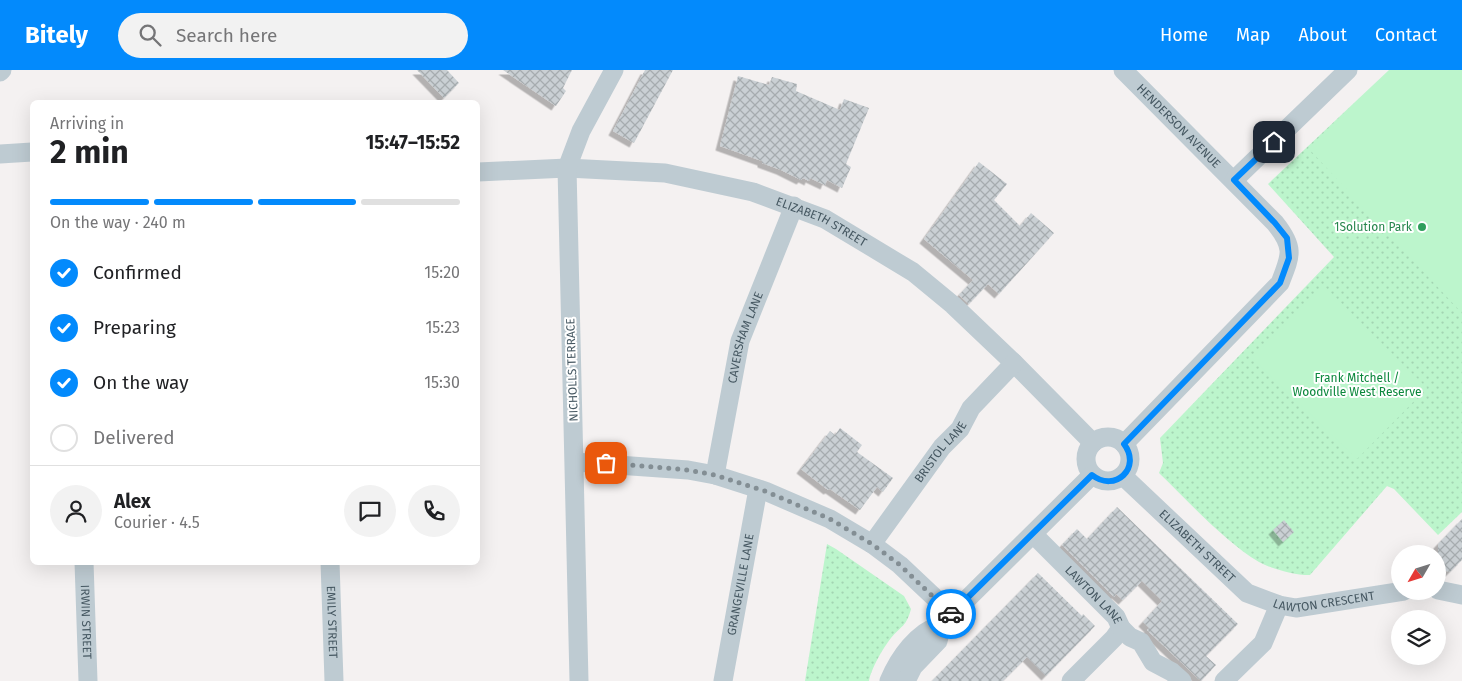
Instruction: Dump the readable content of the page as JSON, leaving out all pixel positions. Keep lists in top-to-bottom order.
{
  "streets": {
    "street": [
      "HENDERSON AVENUE",
      "ELIZABETH STREET",
      "CAVERSHAM LANE",
      "NICHOLLS TERRACE",
      "BRISTOL LANE",
      "GRANGEVILLE LANE",
      "LAWTON LANE",
      "LAWTON CRESCENT",
      "IRWIN STREET",
      "EMILY STREET"
    ]
  },
  "crossings": [
    ["HENDERSON AVENUE", "ELIZABETH STREET"],
    ["ELIZABETH STREET", "CAVERSHAM LANE"],
    ["ELIZABETH STREET", "NICHOLLS TERRACE"],
    ["ELIZABETH STREET", "BRISTOL LANE"],
    ["ELIZABETH STREET", "LAWTON CRESCENT"]
  ],
  "parks": ["Frank Mitchell / Woodville West Reserve"],
  "places": ["1Solution Park"],
  "north": "bottom left",
  "page": {
    "header": "Bitely",
    "search": "Search here",
    "nav": [
      "Home",
      "Map",
      "About",
      "Contact"
    ],
    "heading": ["2 min", "Arriving in", "15:47–15:52"],
    "panel": ["Alex", "Courier · 4.5"],
    "bar": "On the way · 240 m",
    "list": [
      ["Confirmed", "15:20"],
      ["Preparing", "15:23"],
      ["On the way", "15:30"],
      "Delivered"
    ]
  }
}
